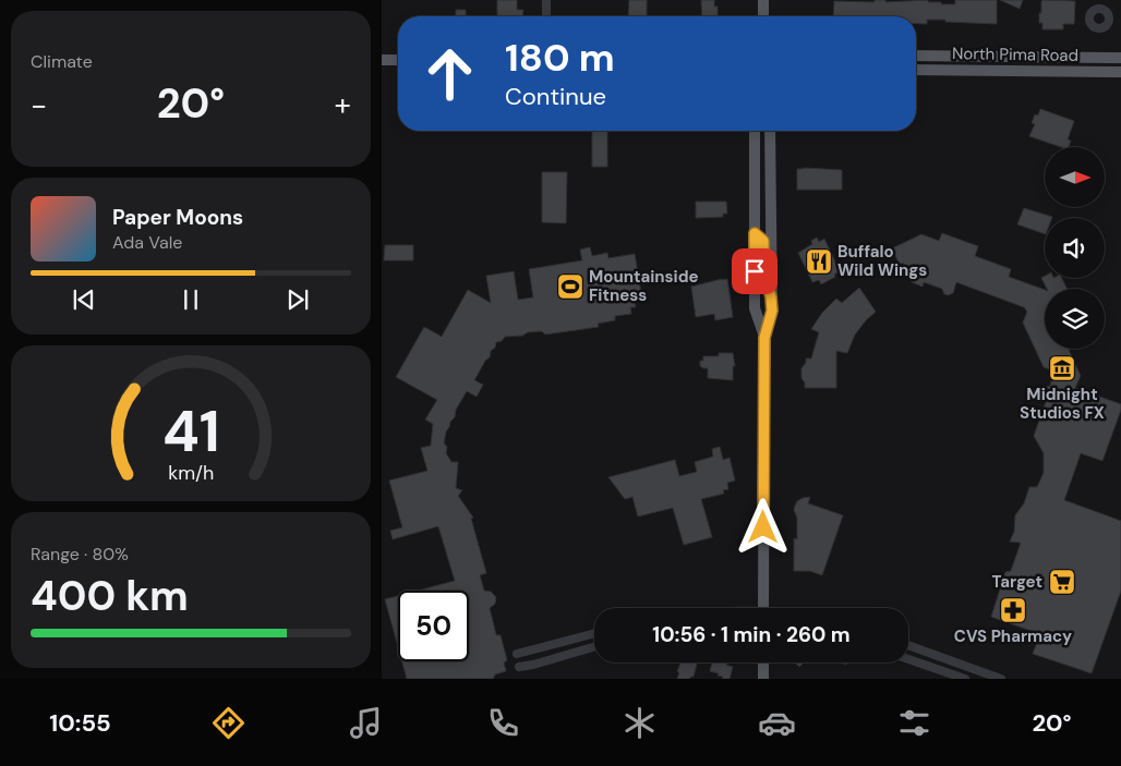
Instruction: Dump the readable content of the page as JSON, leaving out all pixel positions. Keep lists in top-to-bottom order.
{
  "streets": {
    "main road": ["North Pima Road"]
  },
  "places": {
    "restaurant": ["Buffalo Wild Wings"],
    "sports": ["Mountainside Fitness"],
    "museum": ["Midnight Studios FX"],
    "supermarket": ["Target"],
    "pharmacy": ["CVS Pharmacy"]
  },
  "north": "right",
  "page": {
    "tile": [
      "Climate",
      ["Range · 80%", "400 km"]
    ],
    "turn": ["180 m", "Continue"],
    "heat": ["−", "20°", "+"],
    "song": ["Paper Moons", "Ada Vale"],
    "limit": "50",
    "trip": "10:56 · 1 min · 260 m",
    "tabs": ["10:55", "20°"],
    "gauge": ["41", "km/h"]
  }
}
